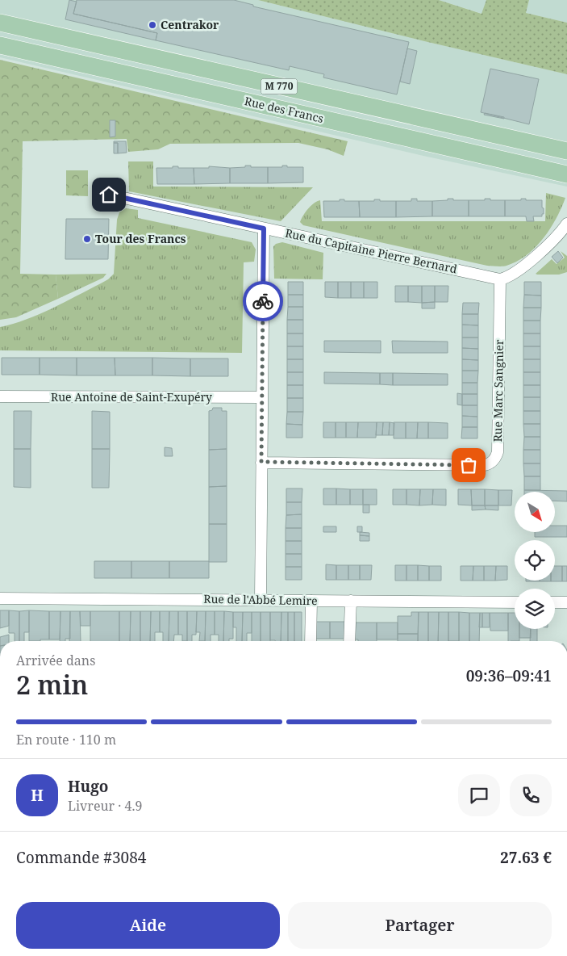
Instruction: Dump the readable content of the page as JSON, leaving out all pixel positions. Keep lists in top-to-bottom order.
{
  "streets": {
    "main road": ["M 770", "Rue des Francs"],
    "street": [
      "Rue du Capitaine Pierre Bernard",
      "Rue Marc Sangnier",
      "Rue Antoine de Saint-Exupéry",
      "Rue de l'Abbé Lemire"
    ]
  },
  "crossings": [
    ["Rue du Capitaine Pierre Bernard", "Rue Marc Sangnier"]
  ],
  "places": ["Centrakor", "Tour des Francs"],
  "north": "bottom right",
  "page": {
    "heading": ["2 min", "Arrivée dans", "09:36–09:41"],
    "panel": [
      "Hugo",
      "Livreur · 4.9",
      "Commande #3084",
      "27.63 €"
    ],
    "bar": "En route · 110 m",
    "round": "H",
    "buttons": ["Aide", "Partager"]
  }
}
